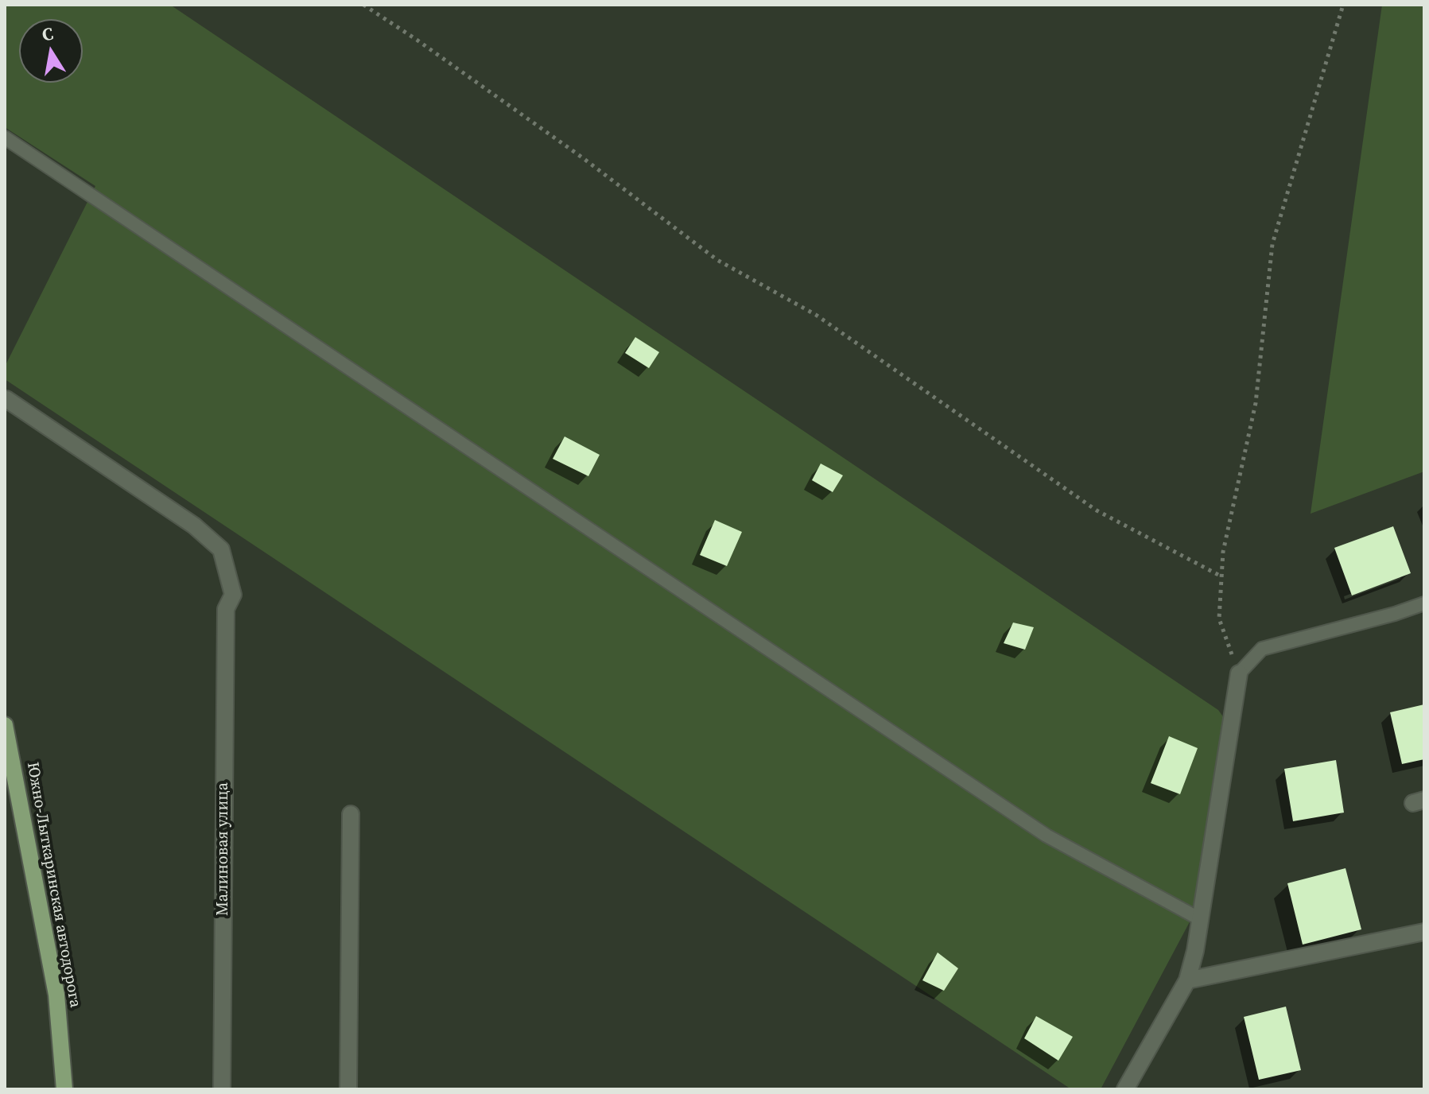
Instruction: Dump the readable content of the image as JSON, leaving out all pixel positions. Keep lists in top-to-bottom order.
{
  "streets": {
    "main road": ["Южно-Лыткаринская автодорога"],
    "street": ["Малиновая улица"]
  },
  "north": "top"
}
